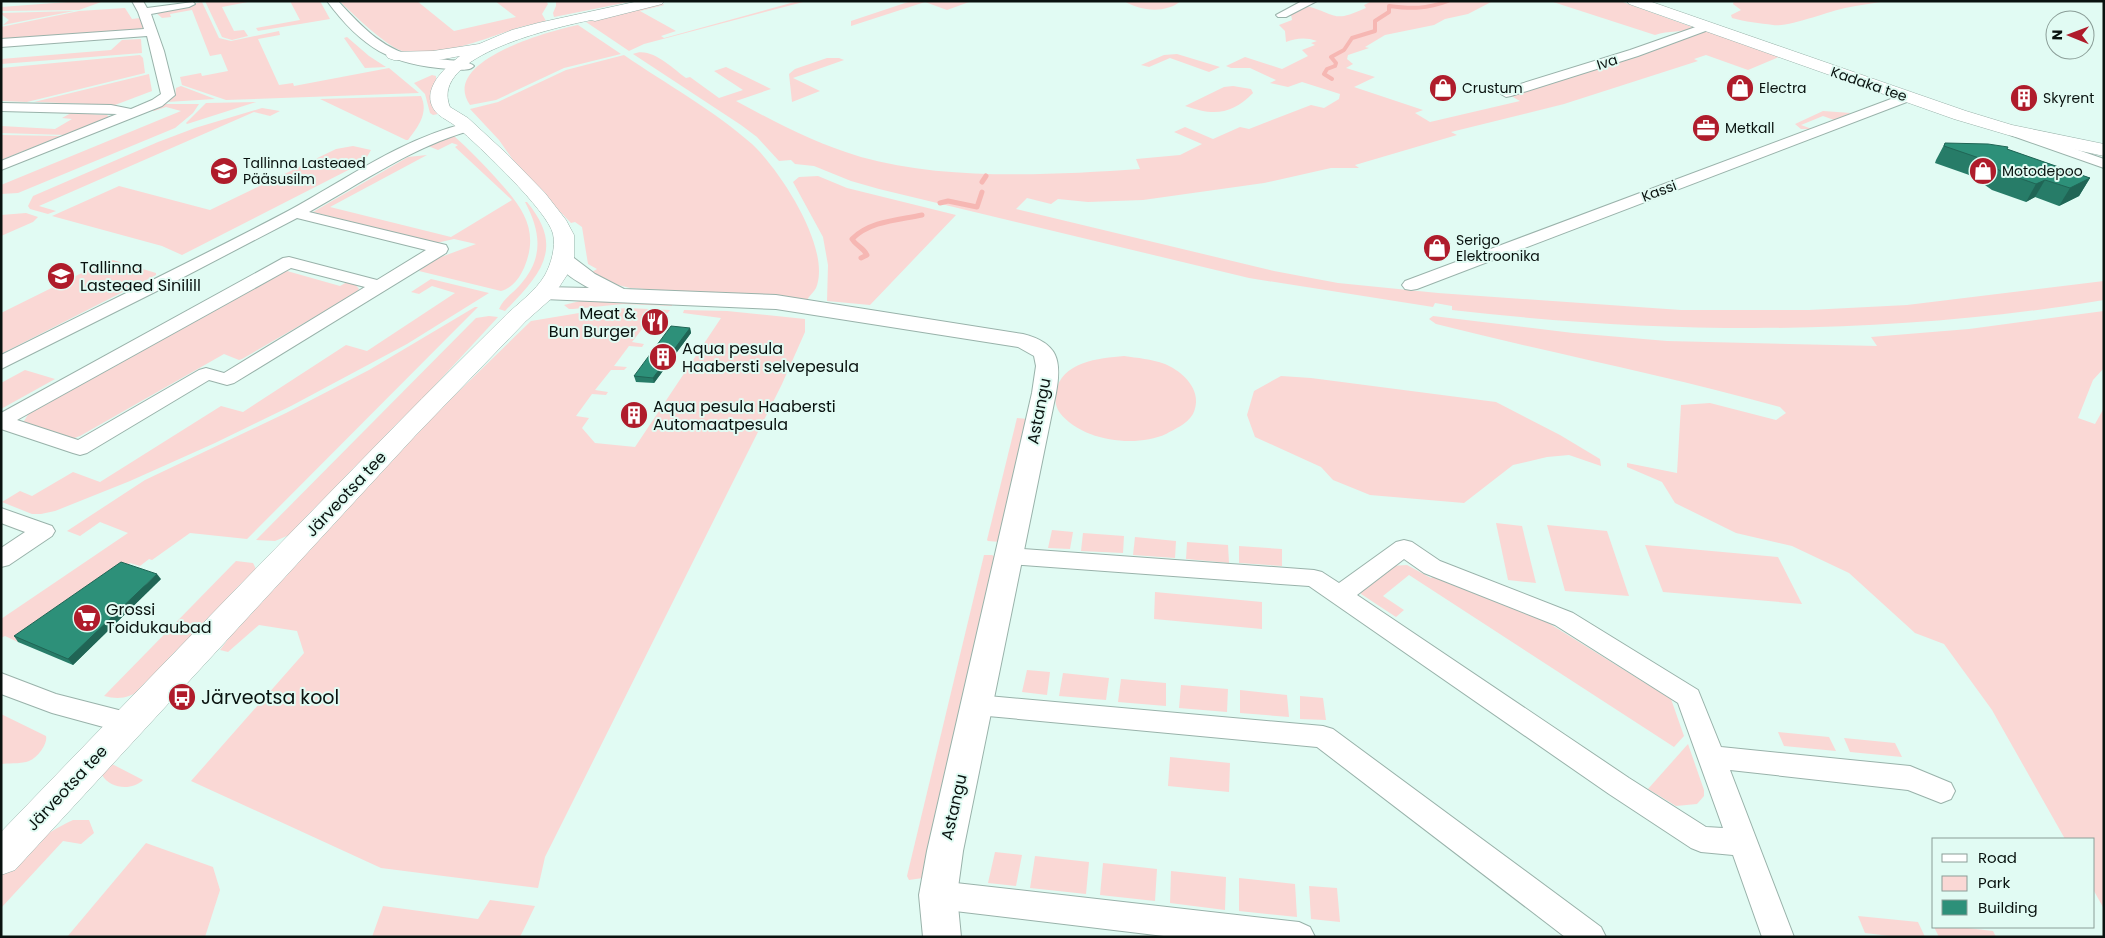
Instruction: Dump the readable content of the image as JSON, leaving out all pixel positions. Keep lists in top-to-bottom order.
{
  "streets": {
    "main road": ["Kadaka tee", "Järveotsa tee"],
    "street": ["Iva", "Kassi", "Astangu"]
  },
  "crossings": [
    ["Iva", "Kadaka tee"],
    ["Kadaka tee", "Kassi"],
    ["Astangu", "Järveotsa tee"]
  ],
  "places": {
    "shop": [
      "Crustum",
      "Electra",
      "Motodepoo",
      "Serigo Elektroonika"
    ],
    "building": ["Skyrent", "Aqua pesula Haabersti selvepesula", "Aqua pesula Haabersti Automaatpesula"],
    "office": ["Metkall"],
    "school or university": ["Tallinna Lasteaed Pääsusilm", "Tallinna Lasteaed Sinilill"],
    "restaurant": ["Meat & Bun Burger"],
    "supermarket": ["Grossi Toidukaubad"],
    "bus stop": ["Järveotsa kool"]
  },
  "legend": ["Road", "Park", "Building"],
  "north": "left"
}
